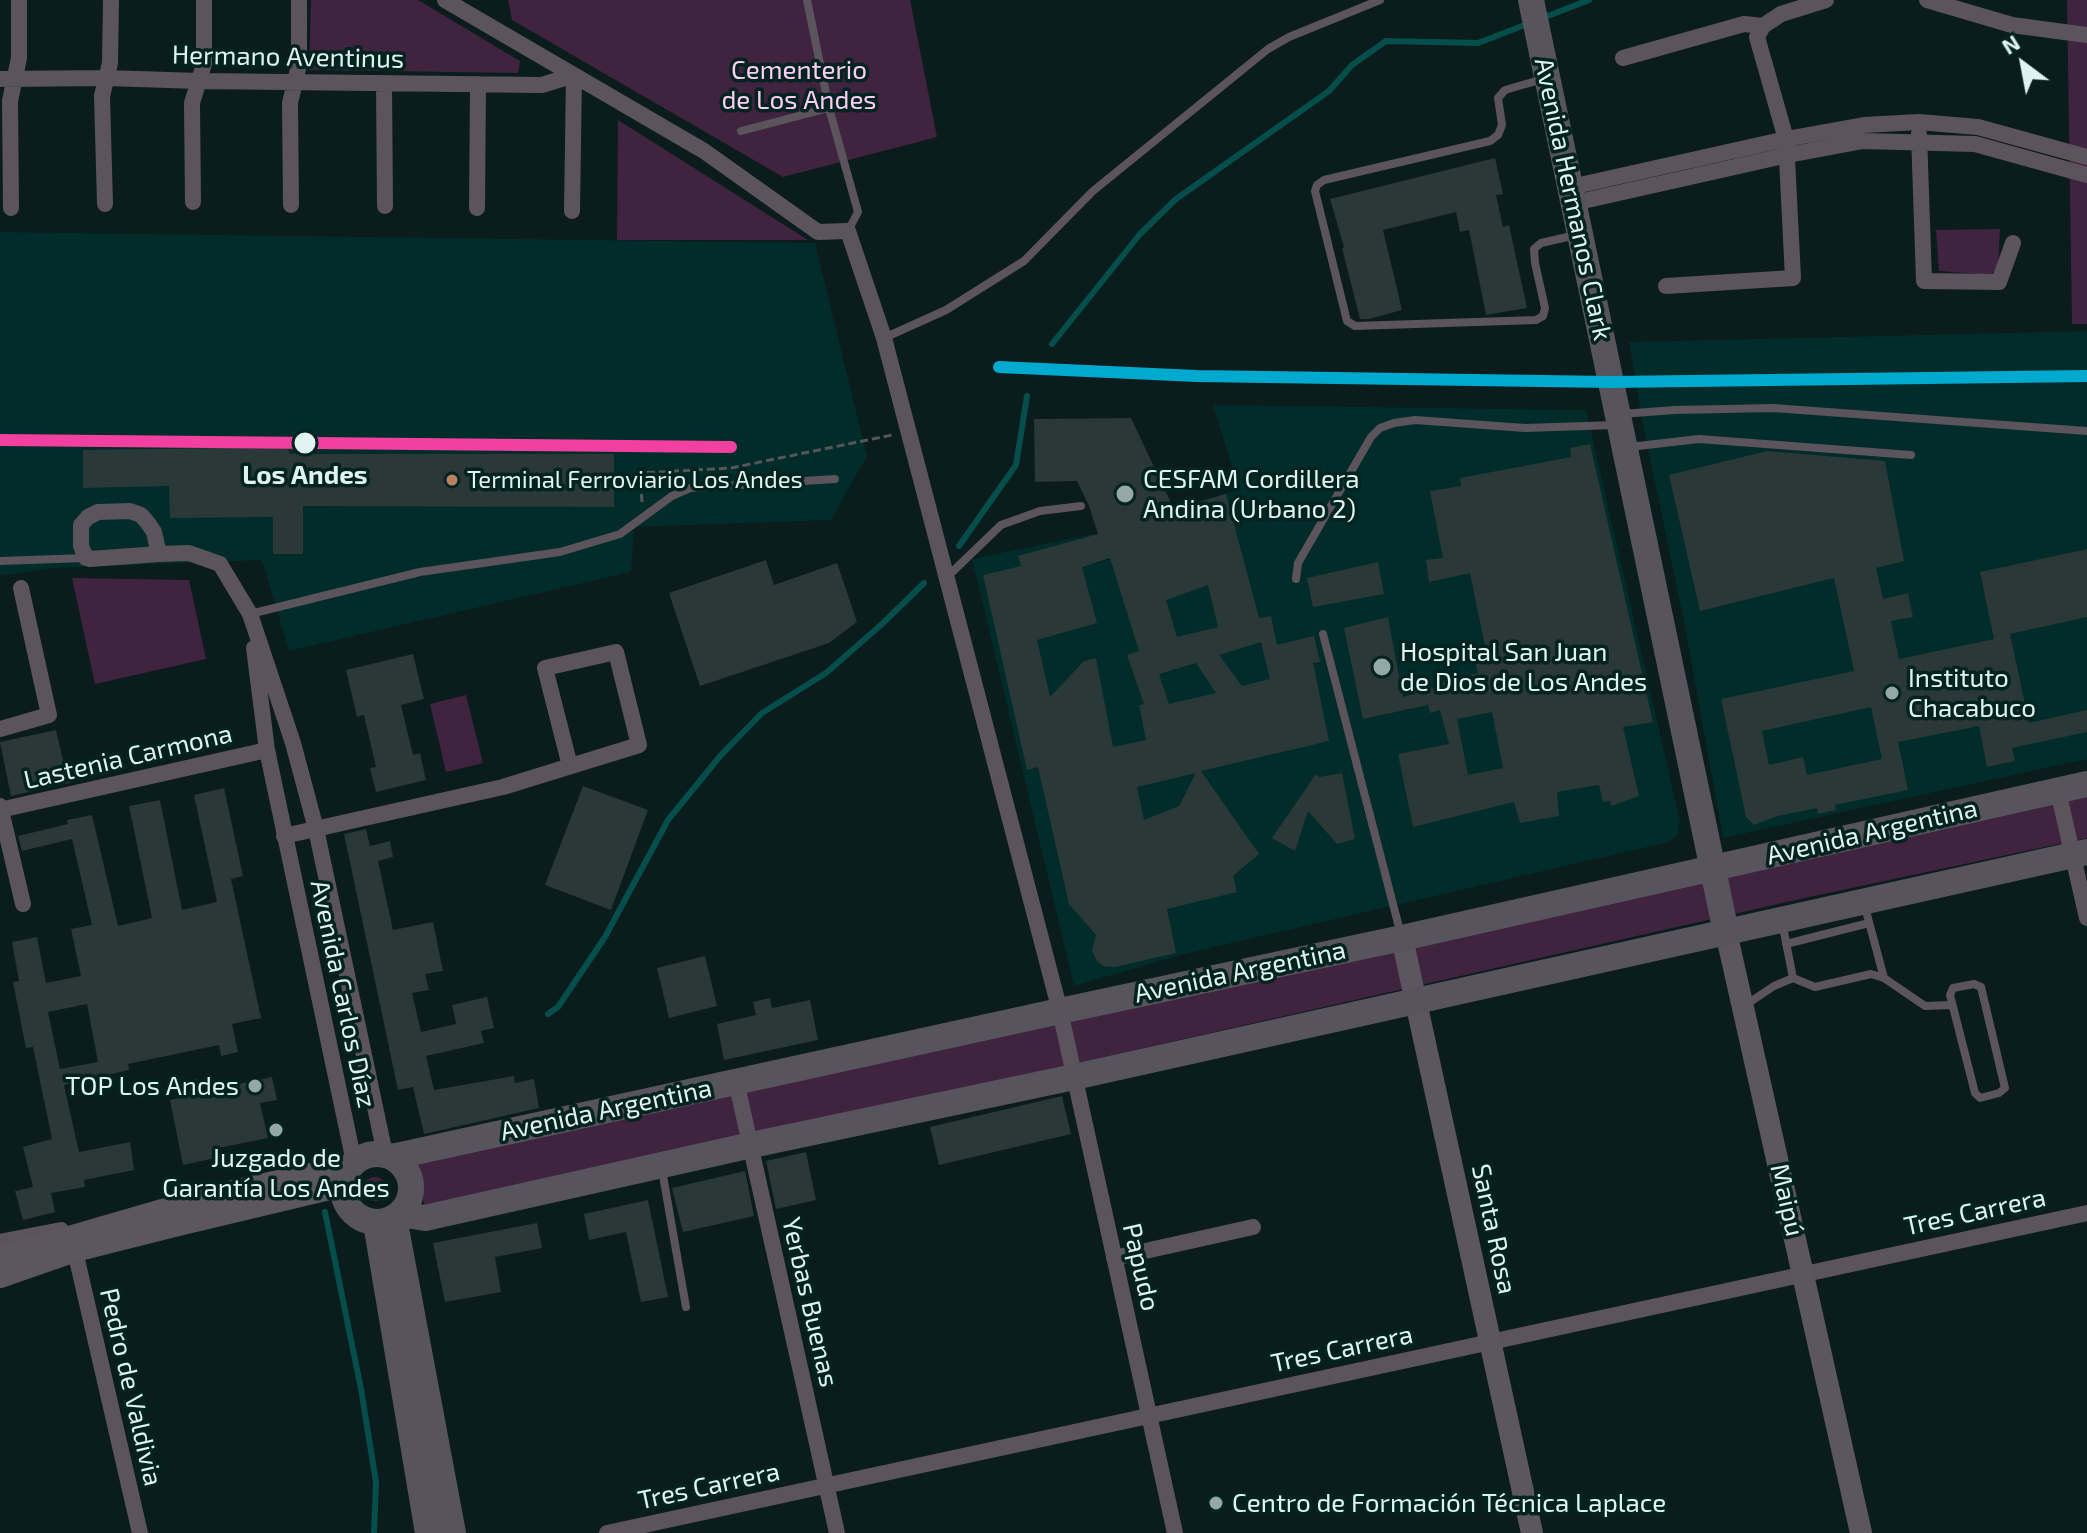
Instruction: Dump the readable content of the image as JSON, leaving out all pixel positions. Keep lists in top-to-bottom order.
{
  "streets": {
    "main road": [
      "Avenida Hermanos Clark",
      "Avenida Argentina",
      "Maipú",
      "Santa Rosa"
    ],
    "street": [
      "Hermano Aventinus",
      "Lastenia Carmona",
      "Avenida Carlos Díaz",
      "Tres Carrera",
      "Papudo",
      "Yerbas Buenas",
      "Pedro de Valdivia"
    ]
  },
  "crossings": [
    ["Avenida Hermanos Clark", "Avenida Argentina"],
    ["Avenida Hermanos Clark", "Maipú"],
    ["Lastenia Carmona", "Avenida Carlos Díaz"],
    ["Avenida Argentina", "Avenida Carlos Díaz"],
    ["Avenida Argentina", "Maipú"],
    ["Avenida Argentina", "Santa Rosa"],
    ["Avenida Argentina", "Papudo"],
    ["Avenida Argentina", "Yerbas Buenas"],
    ["Maipú", "Tres Carrera"],
    ["Tres Carrera", "Santa Rosa"],
    ["Tres Carrera", "Papudo"],
    ["Tres Carrera", "Yerbas Buenas"]
  ],
  "parks": ["Cementerio de Los Andes"],
  "places": [
    "Los Andes",
    "Terminal Ferroviario Los Andes",
    "CESFAM Cordillera Andina (Urbano 2)",
    "Hospital San Juan de Dios de Los Andes",
    "Instituto Chacabuco",
    "TOP Los Andes",
    "Juzgado de Garantía Los Andes",
    "Centro de Formación Técnica Laplace"
  ],
  "north": "top left"
}
